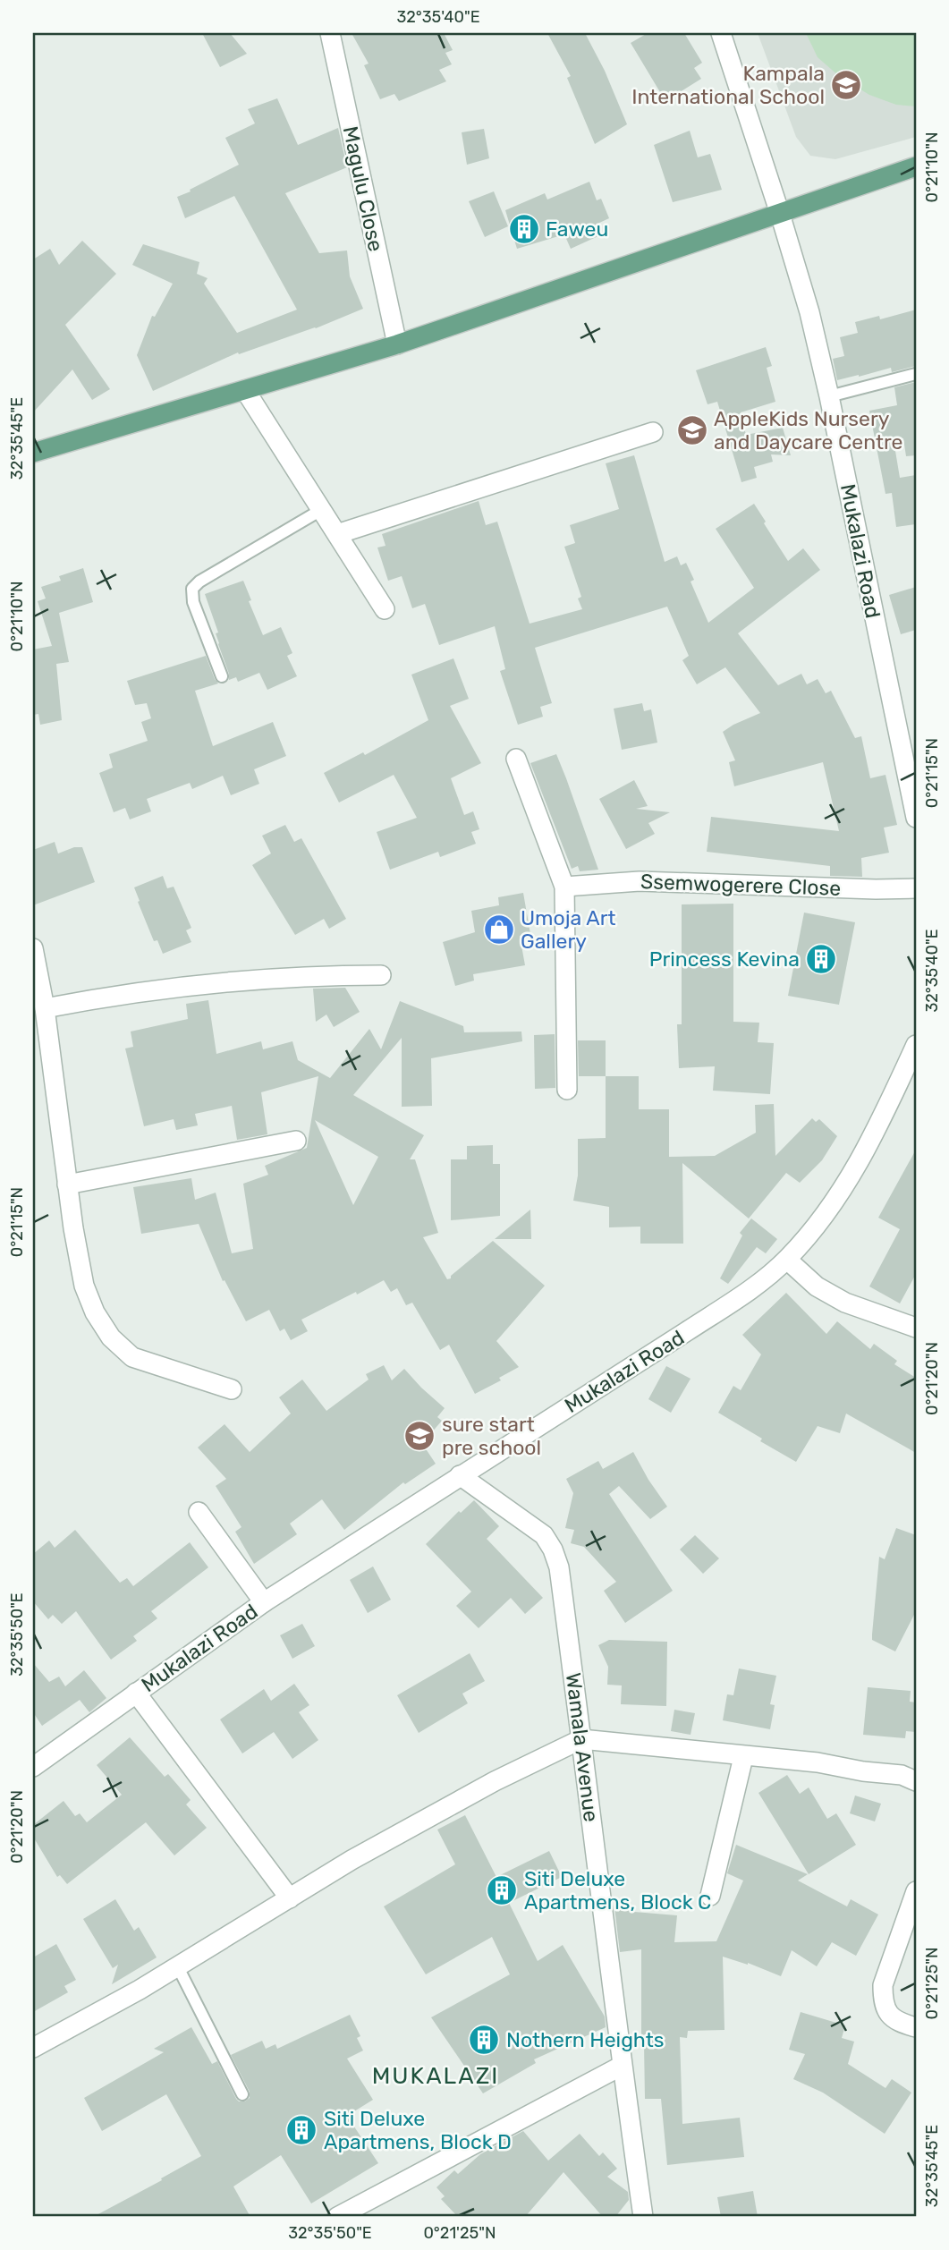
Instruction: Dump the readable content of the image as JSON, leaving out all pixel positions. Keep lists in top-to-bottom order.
{
  "streets": {
    "street": [
      "Magulu Close",
      "Mukalazi Road",
      "Ssemwogerere Close",
      "Wamala Avenue"
    ]
  },
  "crossings": [
    ["Mukalazi Road", "Wamala Avenue"]
  ],
  "districts": ["MUKALAZI"],
  "places": {
    "school or university": ["Kampala International School", "AppleKids Nursery and Daycare Centre", "sure start pre school"],
    "building": [
      "Faweu",
      "Princess Kevina",
      "Siti Deluxe Apartmens, Block C",
      "Nothern Heights",
      "Siti Deluxe Apartmens, Block D"
    ],
    "shop": ["Umoja Art Gallery"]
  },
  "coordinates": [
    "32°35'40\"E",
    "0°21'10\"N",
    "32°35'45\"E",
    "0°21'15\"N",
    "0°21'20\"N",
    "32°35'50\"E",
    "0°21'25\"N"
  ]
}
